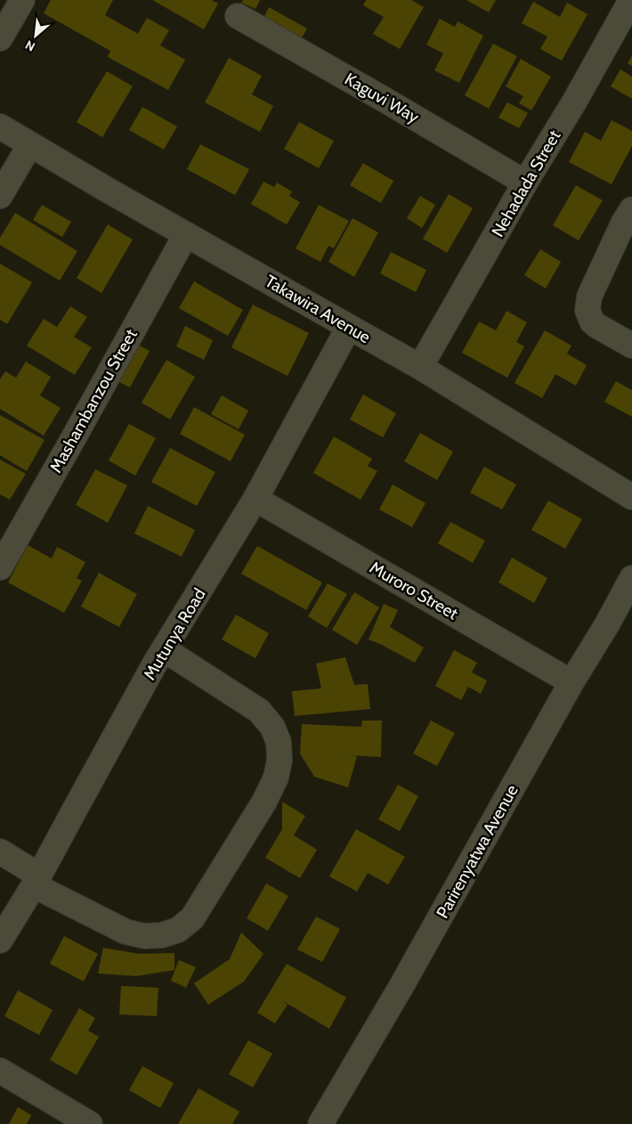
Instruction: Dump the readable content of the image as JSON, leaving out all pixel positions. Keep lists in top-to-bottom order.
{
  "streets": {
    "street": [
      "Kaguvi Way",
      "Nehadada Street",
      "Takawira Avenue",
      "Mashambanzou Street",
      "Muroro Street",
      "Mutunya Road",
      "Parirenyatwa Avenue"
    ]
  },
  "crossings": [
    ["Kaguvi Way", "Nehadada Street"],
    ["Nehadada Street", "Takawira Avenue"],
    ["Takawira Avenue", "Mashambanzou Street"],
    ["Takawira Avenue", "Mutunya Road"],
    ["Muroro Street", "Mutunya Road"],
    ["Muroro Street", "Parirenyatwa Avenue"]
  ],
  "north": "bottom left"
}
